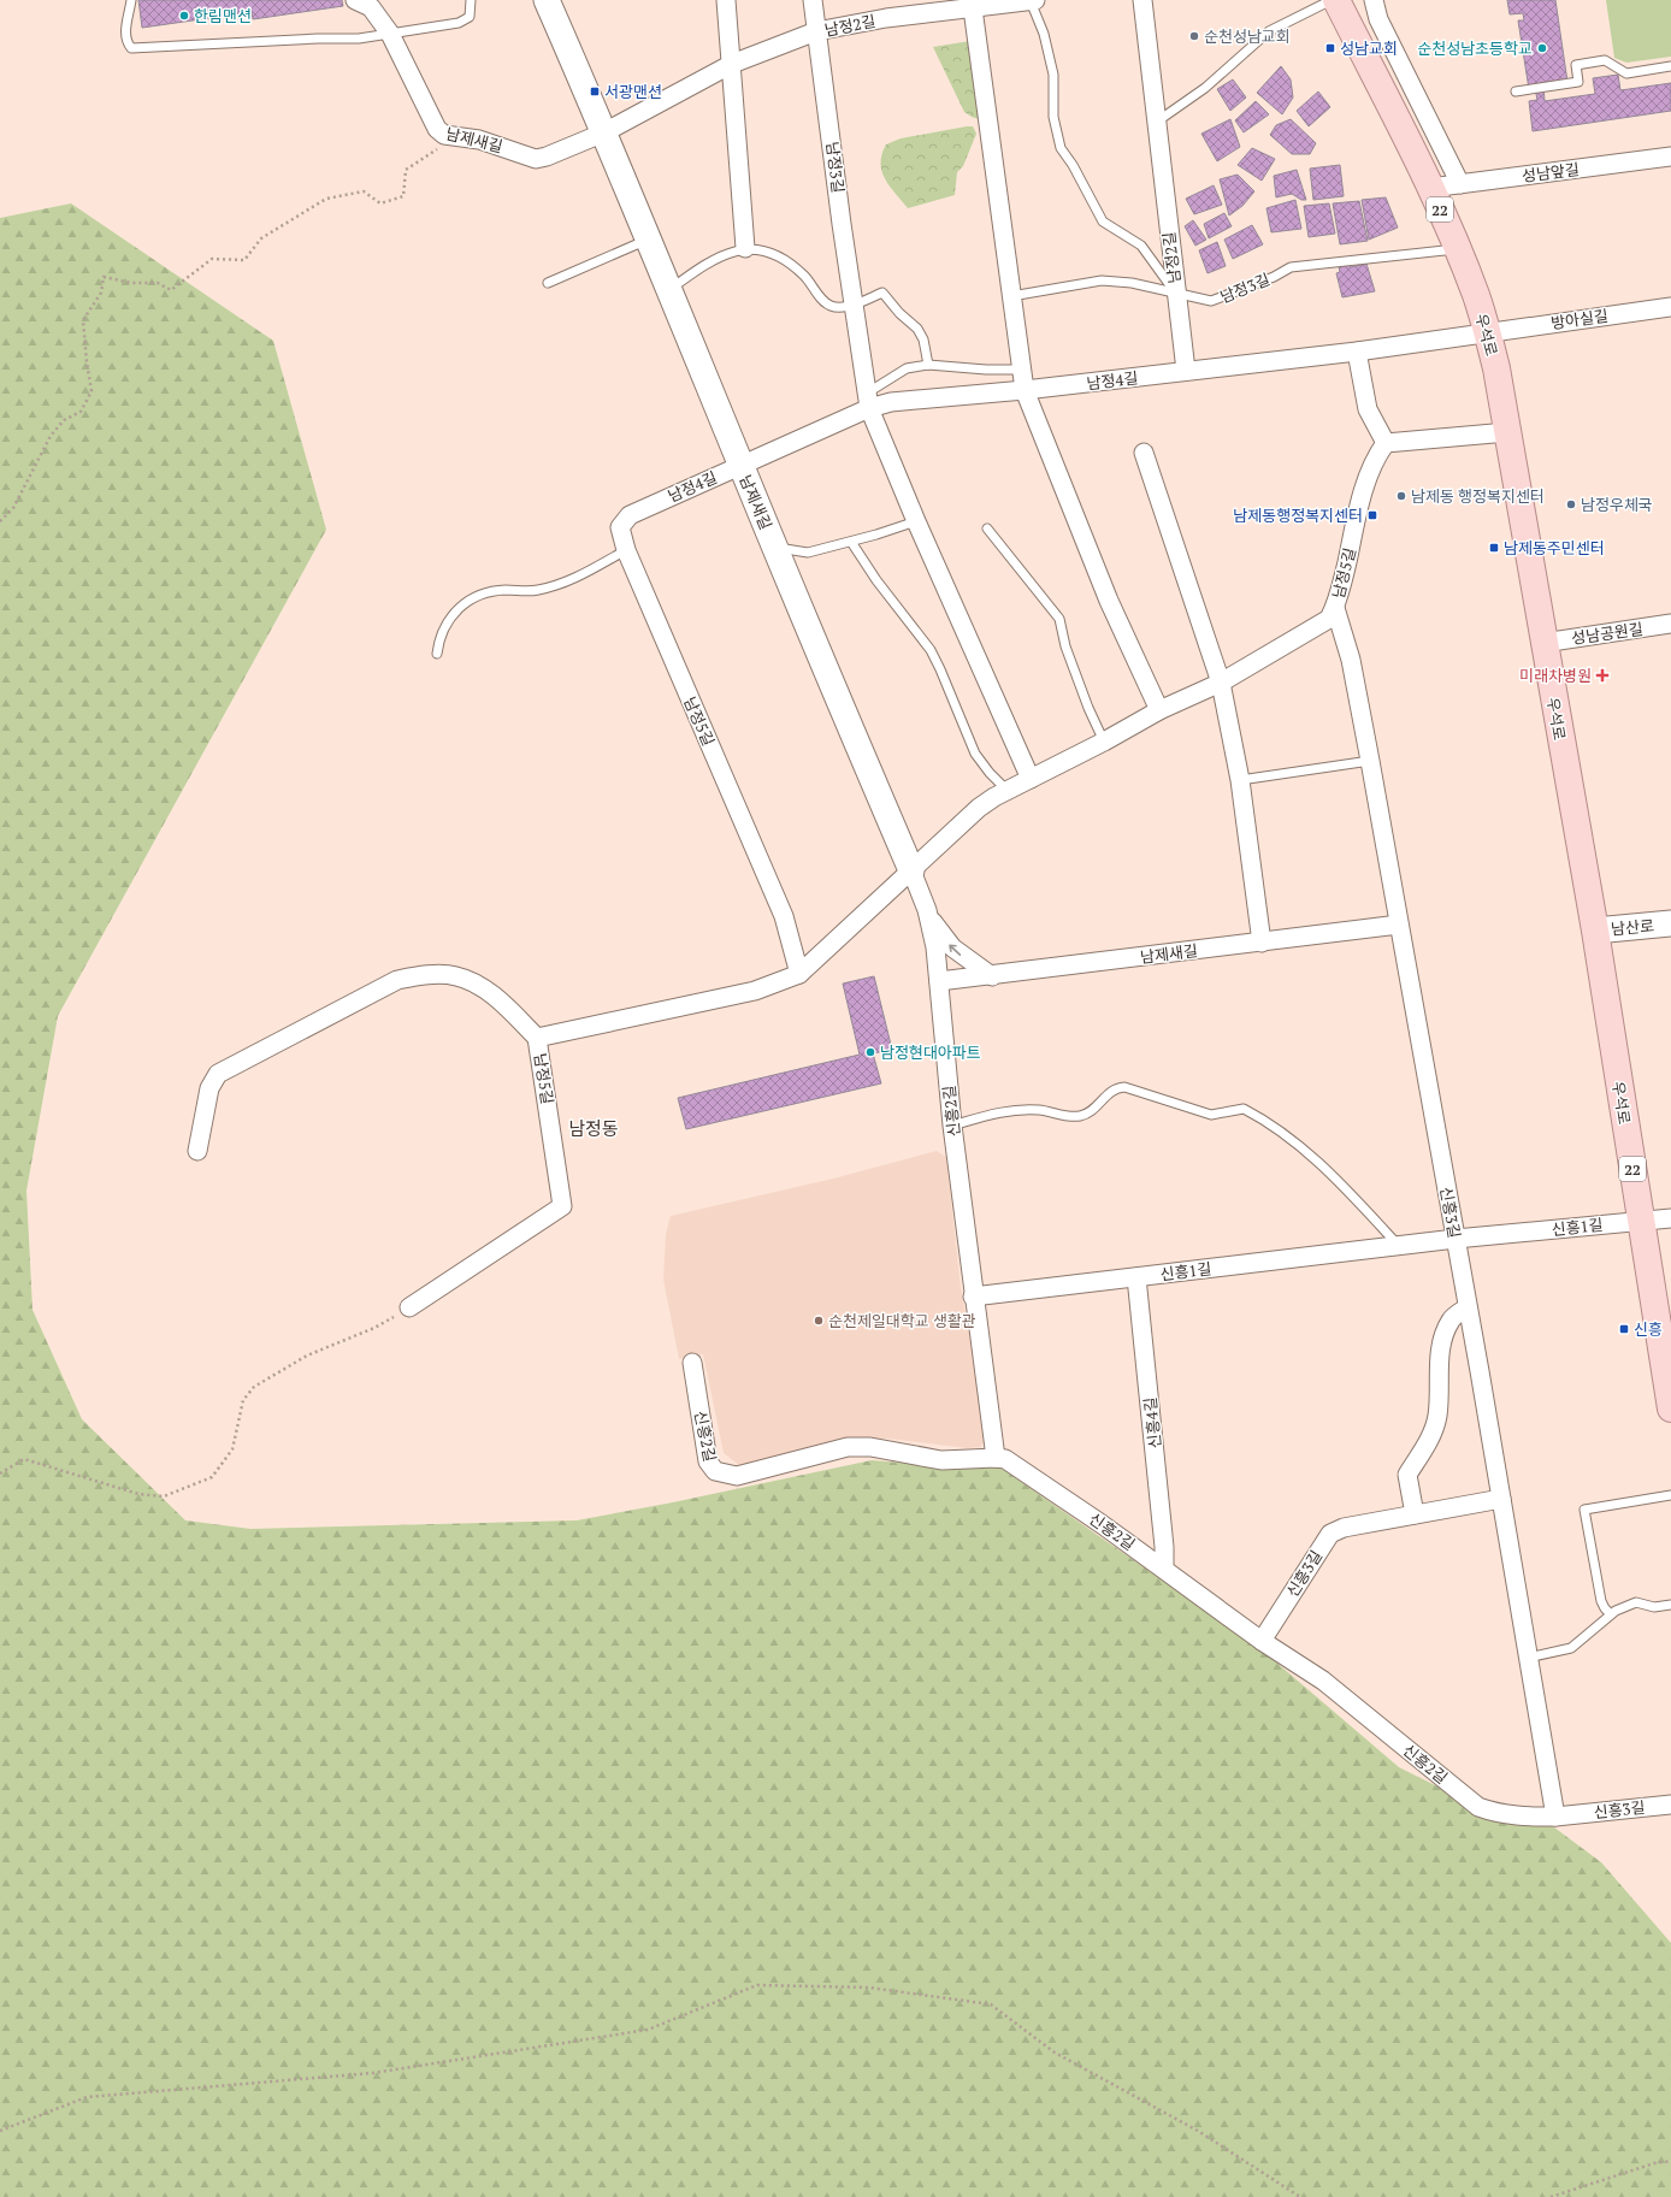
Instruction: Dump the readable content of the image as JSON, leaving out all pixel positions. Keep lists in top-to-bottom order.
{
  "streets": {
    "main road": ["22", "우석로"],
    "street": [
      "남정2길",
      "남제새길",
      "남정3길",
      "성남앞길",
      "방아실길",
      "남정4길",
      "남정5길",
      "성남공원길",
      "남산로",
      "신흥2길",
      "신흥3길",
      "신흥1길",
      "신흥4길"
    ]
  },
  "crossings": [
    ["남정2길", "남제새길"],
    ["남정2길", "남정3길"],
    ["남제새길", "남정4길"],
    ["남제새길", "남정5길"],
    ["남제새길", "신흥2길"],
    ["남제새길", "신흥3길"],
    ["남정3길", "우석로"],
    ["성남앞길", "우석로"],
    ["방아실길", "우석로"],
    ["방아실길", "남정4길"],
    ["우석로", "남정4길"],
    ["우석로", "성남공원길"],
    ["우석로", "남산로"],
    ["우석로", "신흥1길"],
    ["남정4길", "남정5길"],
    ["남정5길", "신흥2길"],
    ["신흥2길", "신흥3길"],
    ["신흥2길", "신흥1길"],
    ["신흥2길", "신흥4길"],
    ["신흥3길", "신흥1길"],
    ["신흥1길", "신흥4길"]
  ],
  "districts": ["남정동"],
  "places": {
    "other": [
      "한림맨션",
      "순천성남교회",
      "순천성남초등학교",
      "남제동 행정복지센터",
      "남정우체국",
      "남정현대아파트",
      "순천제일대학교 생활관"
    ],
    "transit": [
      "성남교회",
      "서광맨션",
      "남제동행정복지센터",
      "남제동주민센터",
      "신흥"
    ],
    "health": ["미래차병원"]
  }
}
